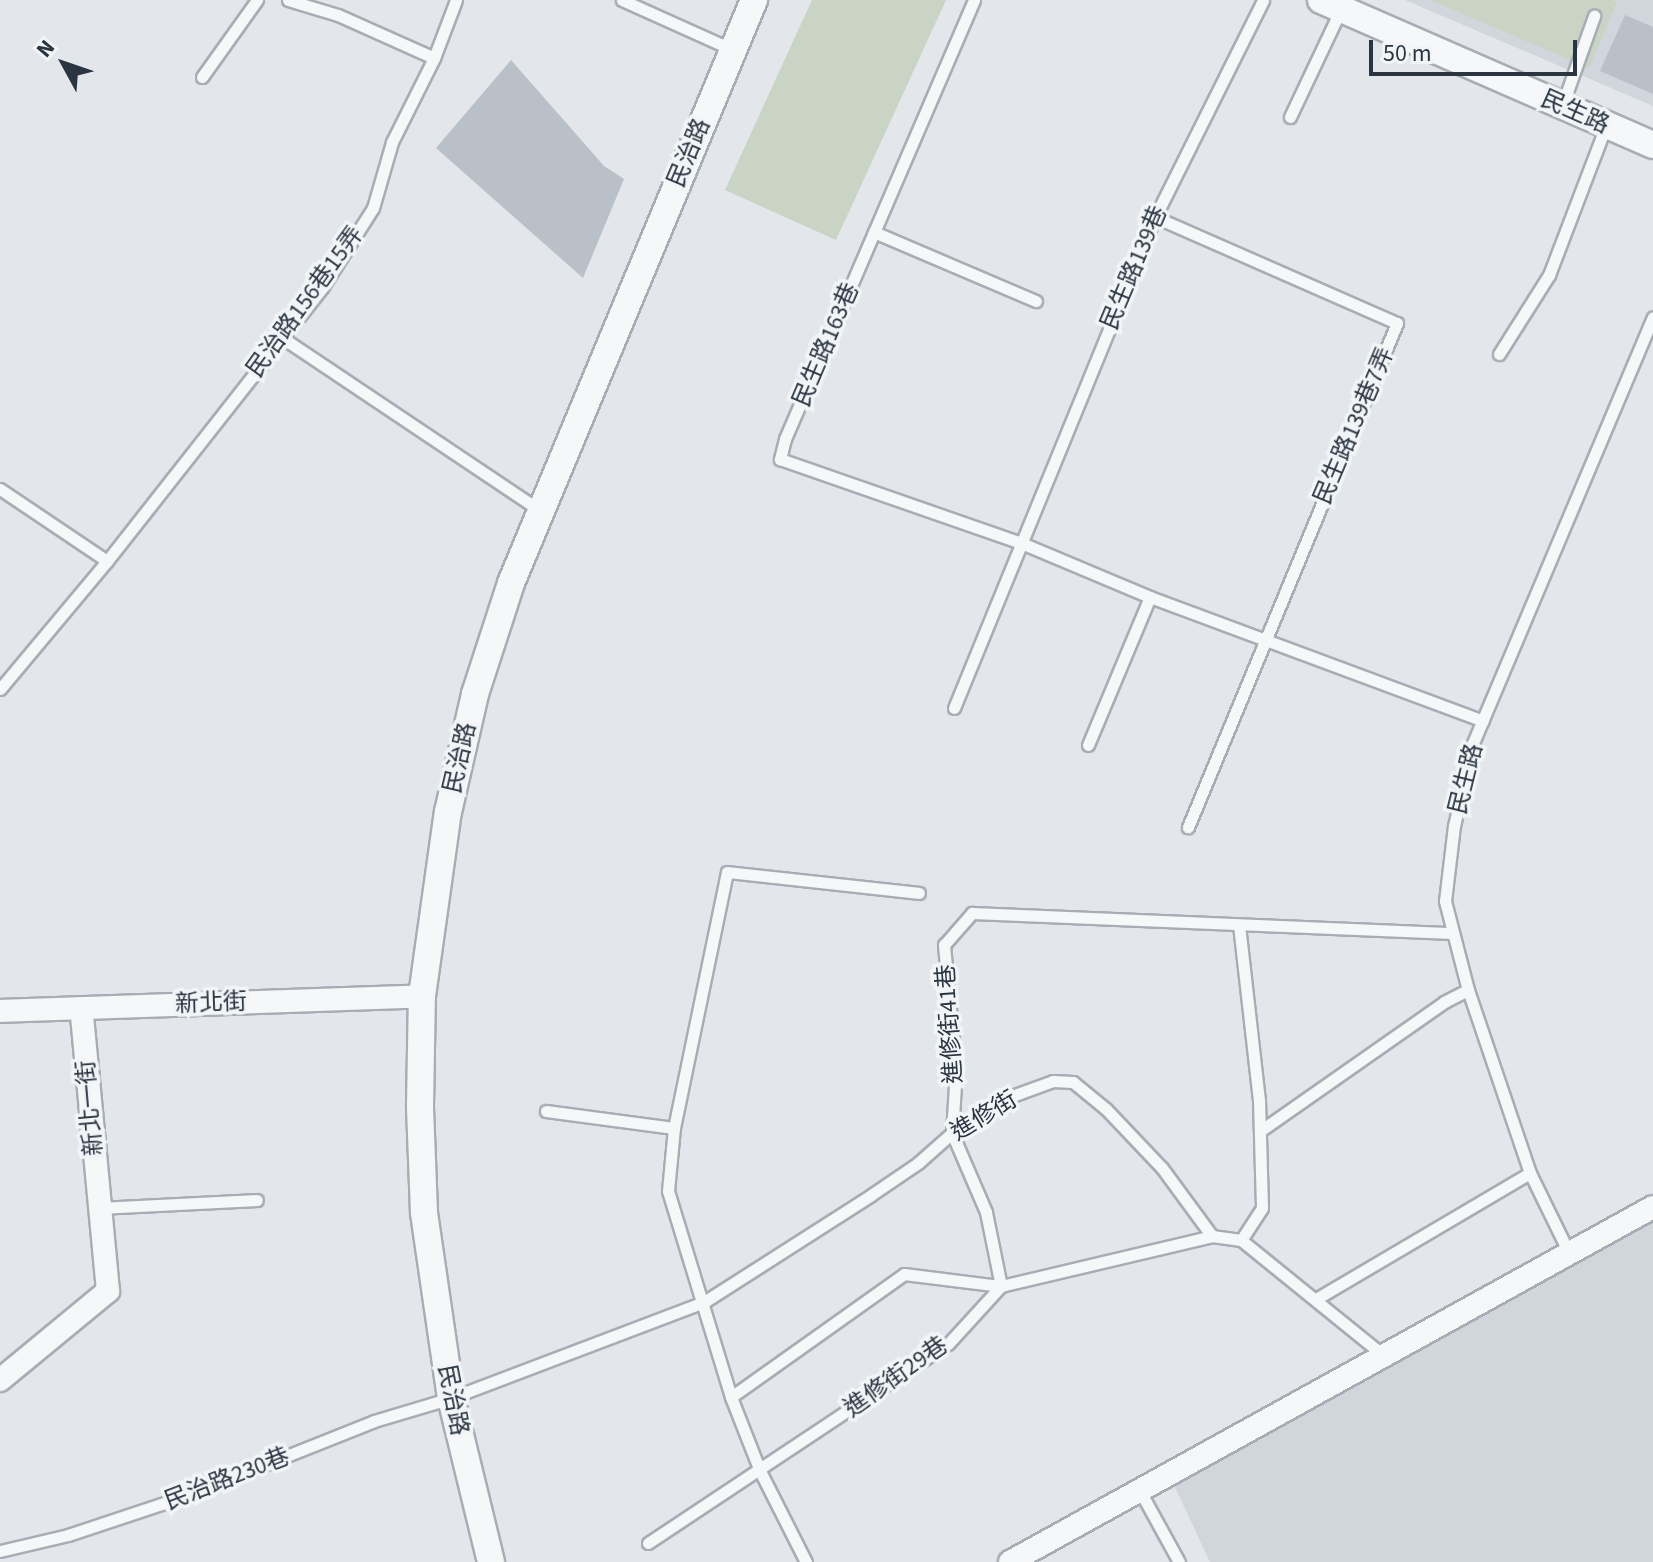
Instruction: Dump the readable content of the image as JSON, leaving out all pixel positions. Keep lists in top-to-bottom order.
{
  "streets": {
    "street": [
      "民生路",
      "民治路",
      "新北街",
      "新北一街"
    ],
    "lane": [
      "民生路139巷",
      "民治路156巷15弄",
      "民生路163巷",
      "民生路139巷7弄",
      "進修街41巷",
      "進修街",
      "進修街29巷",
      "民治路230巷"
    ]
  },
  "crossings": [
    ["民生路", "民生路163巷"],
    ["民治路", "新北街"],
    ["民治路", "進修街"],
    ["民治路", "民治路230巷"],
    ["民生路139巷", "民生路163巷"],
    ["民生路139巷", "民生路139巷7弄"],
    ["民生路163巷", "民生路139巷7弄"],
    ["新北街", "新北一街"],
    ["進修街41巷", "進修街"],
    ["進修街41巷", "進修街29巷"],
    ["進修街", "民治路230巷"]
  ],
  "scale_bar": "50 m",
  "north": "top left"
}
